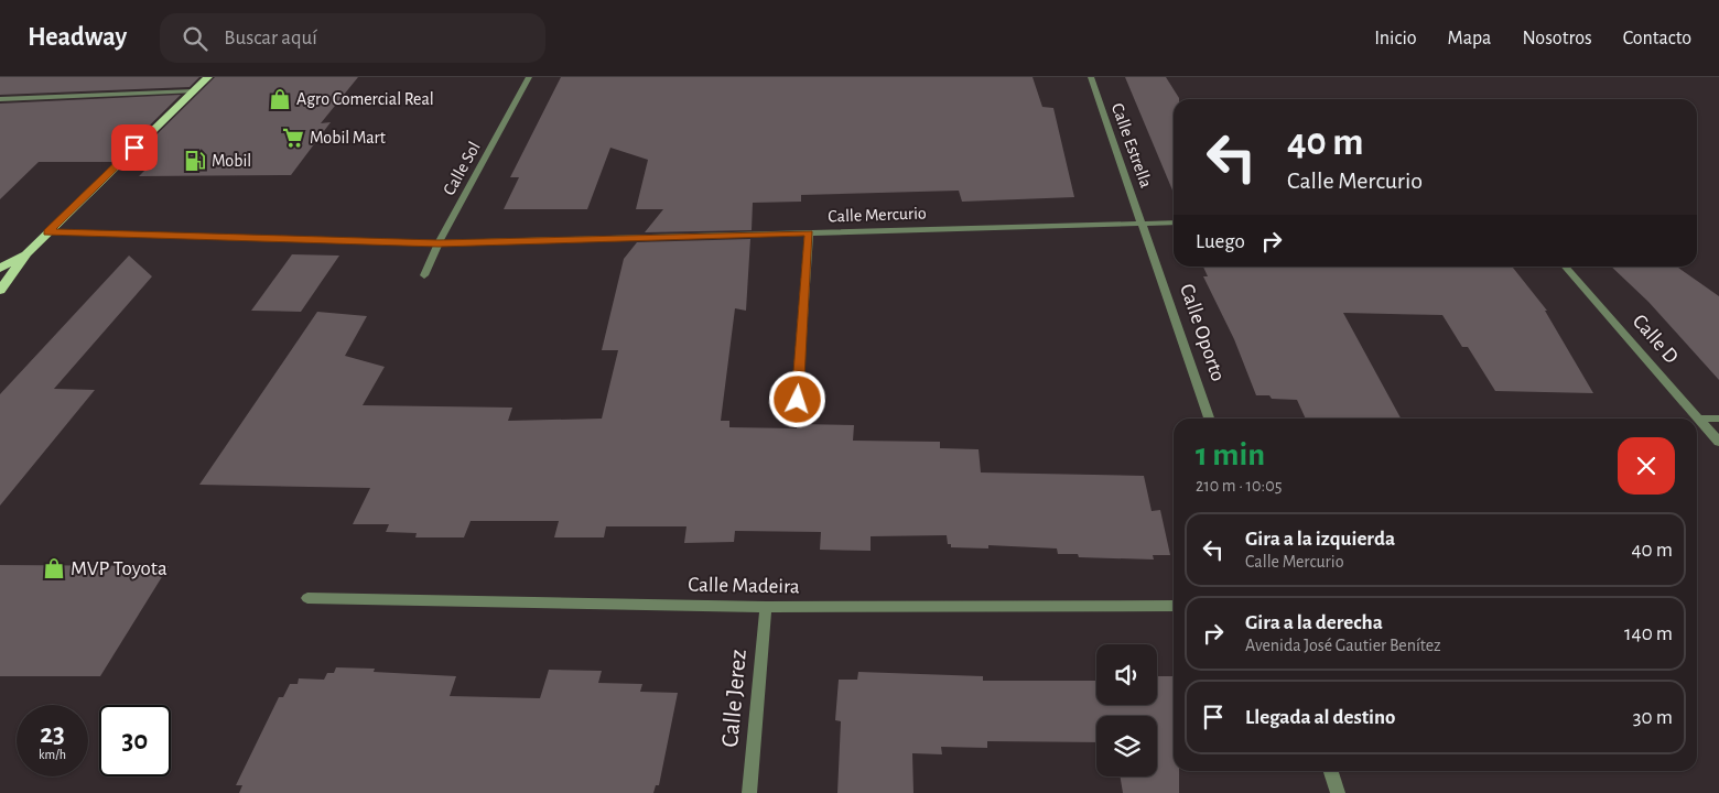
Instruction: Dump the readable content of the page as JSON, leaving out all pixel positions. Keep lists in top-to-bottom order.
{
  "streets": {
    "street": [
      "Calle Estrella",
      "Calle Sol",
      "Calle Mercurio",
      "Calle Oporto",
      "Calle D",
      "Calle Madeira",
      "Calle Jerez"
    ]
  },
  "crossings": [
    ["Calle Estrella", "Calle Mercurio"],
    ["Calle Estrella", "Calle Oporto"],
    ["Calle Sol", "Calle Mercurio"],
    ["Calle Mercurio", "Calle Oporto"],
    ["Calle Madeira", "Calle Jerez"]
  ],
  "places": {
    "shop": ["Agro Comercial Real", "MVP Toyota"],
    "supermarket": ["Mobil Mart"],
    "fuel station": ["Mobil"]
  },
  "page": {
    "header": "Headway",
    "search": "Buscar aquí",
    "nav": [
      "Inicio",
      "Mapa",
      "Nosotros",
      "Contacto"
    ],
    "turn": ["40 m", "Calle Mercurio"],
    "then": "Luego",
    "heading": ["1 min", "210 m · 10:05"],
    "list": [
      {
        "name": "Gira a la izquierda",
        "note": "Calle Mercurio",
        "value": "40 m"
      },
      {
        "name": "Gira a la derecha",
        "note": "Avenida José Gautier Benítez",
        "value": "140 m"
      },
      {
        "name": "Llegada al destino",
        "value": "30 m"
      }
    ],
    "speed": "23 km/h",
    "limit": "30"
  }
}
